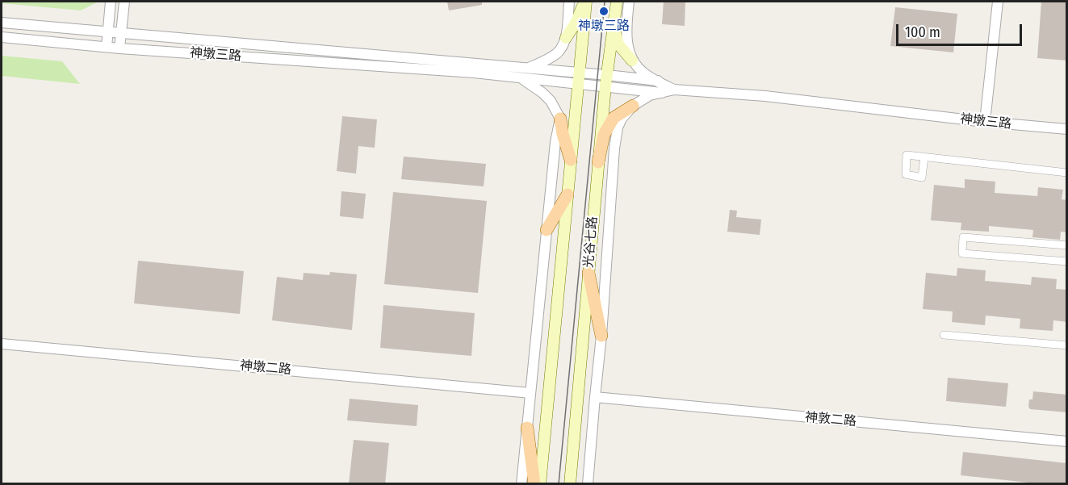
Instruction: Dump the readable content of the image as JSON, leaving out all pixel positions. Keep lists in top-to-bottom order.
{
  "streets": {
    "main road": ["光谷七路"],
    "street": ["神墩三路", "神墩二路", "神敦二路"]
  },
  "crossings": [
    ["神墩三路", "光谷七路"]
  ],
  "places": ["神墩三路"],
  "scale_bar": "100 m"
}
